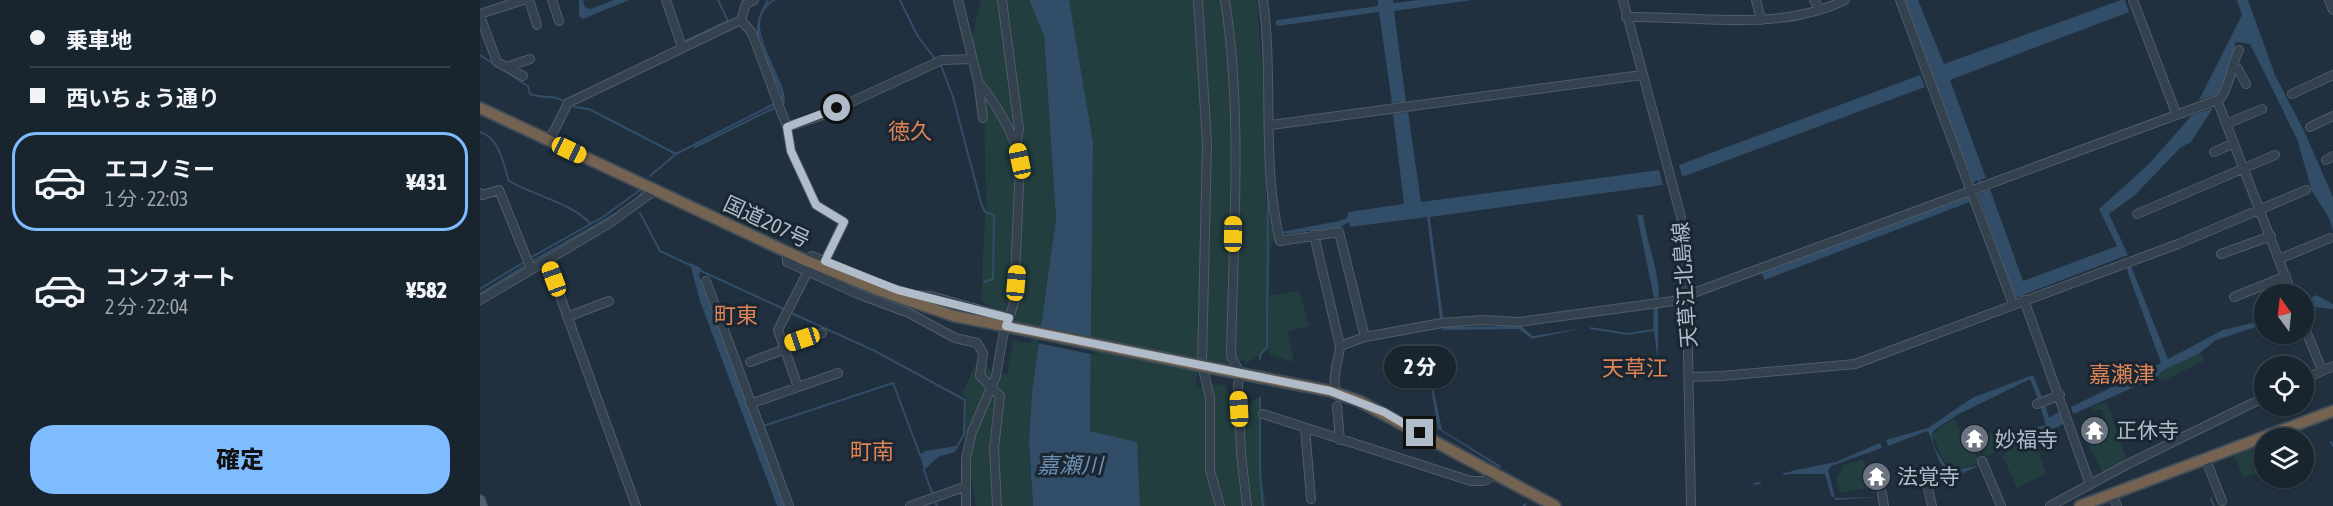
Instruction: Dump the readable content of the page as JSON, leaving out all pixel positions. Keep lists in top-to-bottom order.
{
  "streets": {
    "highway": ["国道207号"],
    "street": ["天草江北島線"]
  },
  "districts": [
    "徳久",
    "町東",
    "天草江",
    "嘉瀬津",
    "町南"
  ],
  "water": ["嘉瀬川"],
  "places": {
    "temple": ["正休寺", "妙福寺", "法覚寺"]
  },
  "north": "top",
  "page": {
    "banner": ["乗車地", "西いちょう通り"],
    "list": [
      {
        "name": "エコノミー",
        "note": "1 分 · 22:03",
        "value": "¥431"
      },
      {
        "name": "コンフォート",
        "note": "2 分 · 22:04",
        "value": "¥582"
      }
    ],
    "bubble": "2 分",
    "buttons": "確定"
  }
}
